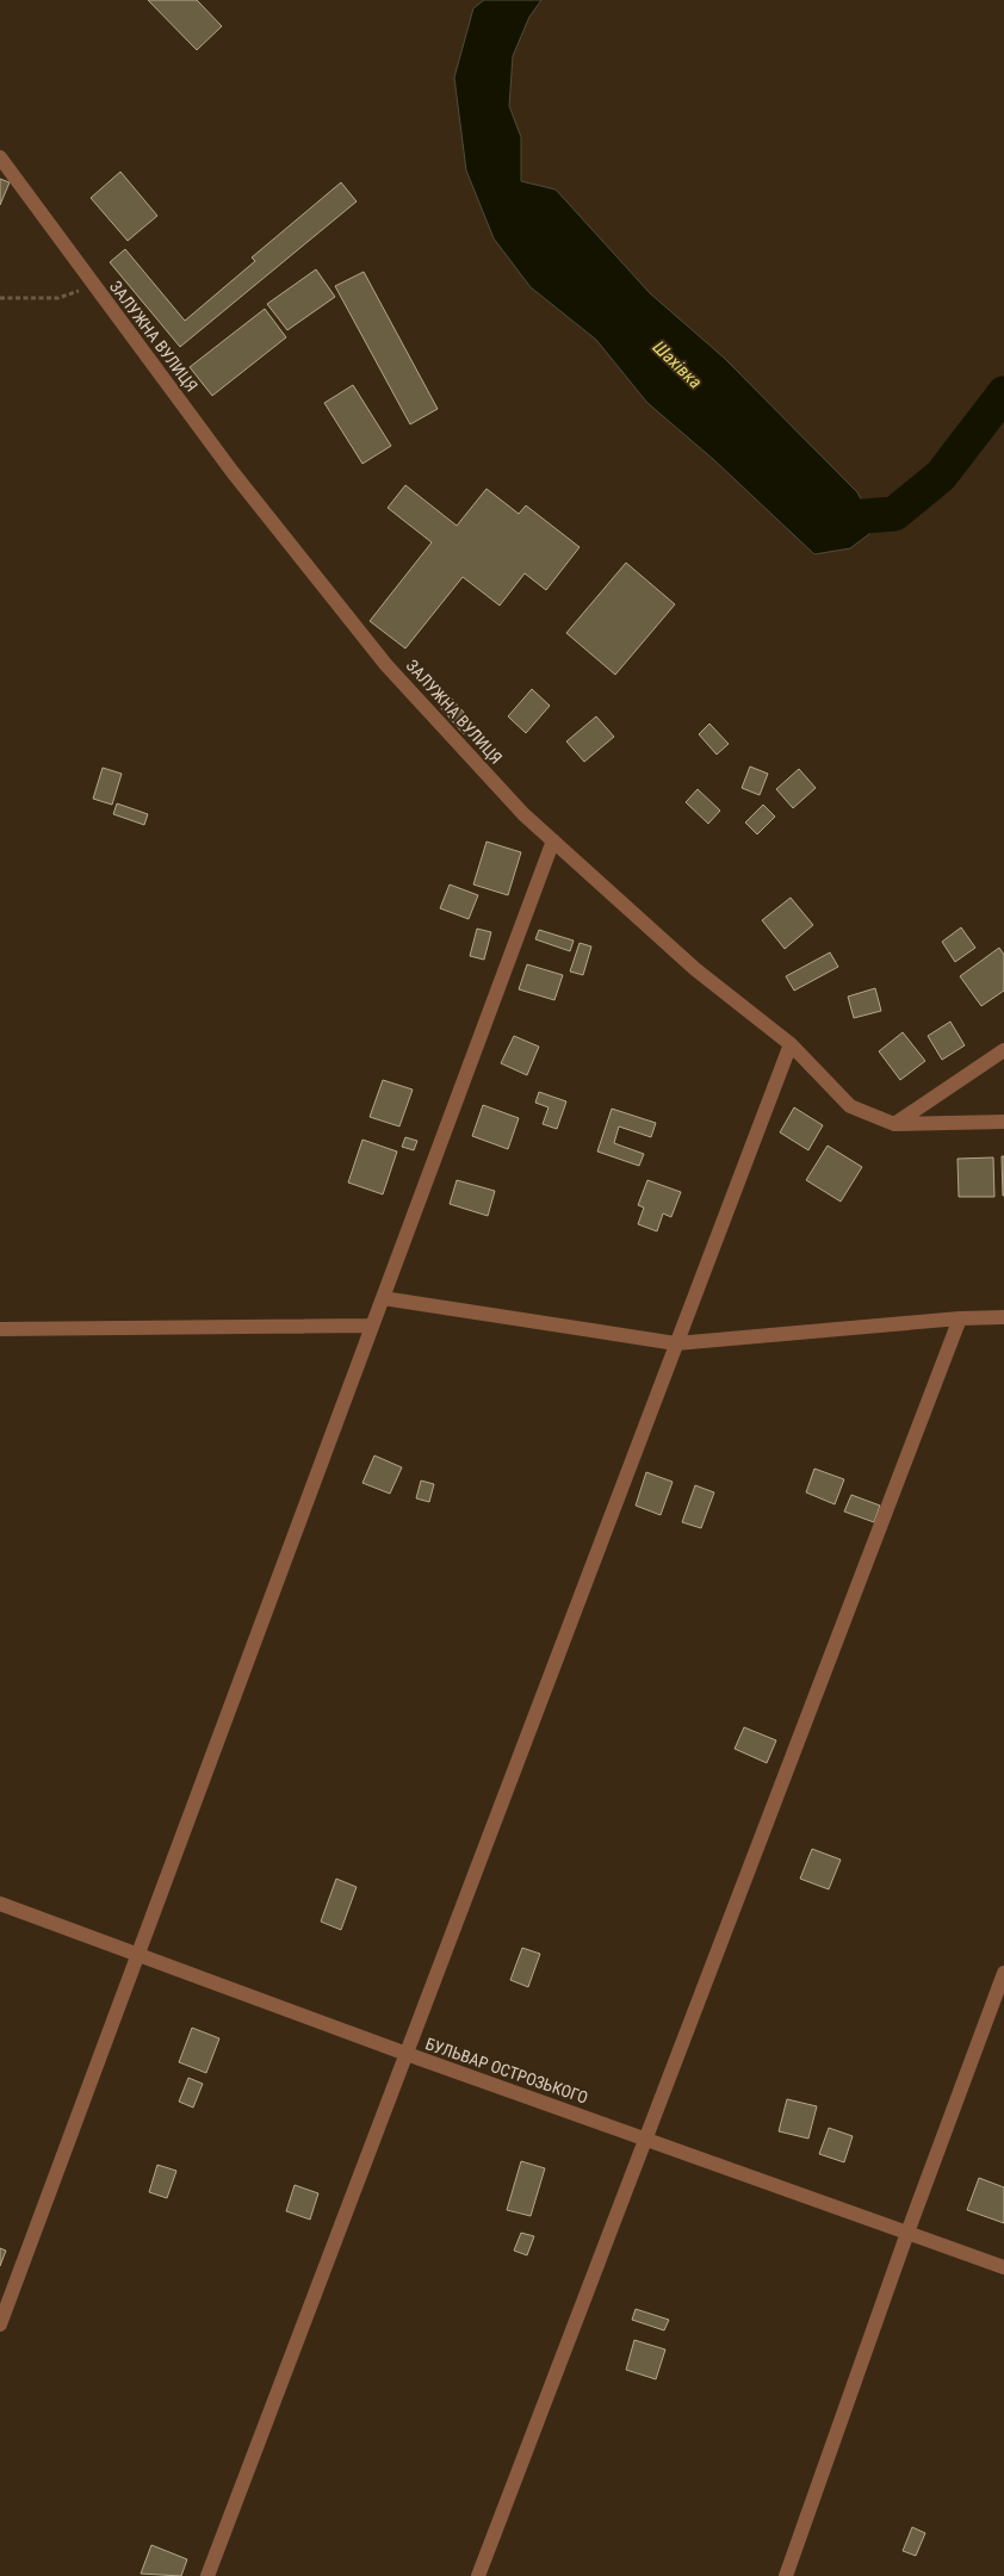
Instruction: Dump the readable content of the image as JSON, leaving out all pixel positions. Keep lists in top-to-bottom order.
{
  "streets": {
    "street": ["ЗАЛУЖНА ВУЛИЦЯ", "БУЛЬВАР ОСТРОЗЬКОГО"]
  },
  "water": ["Шахівка"]
}
